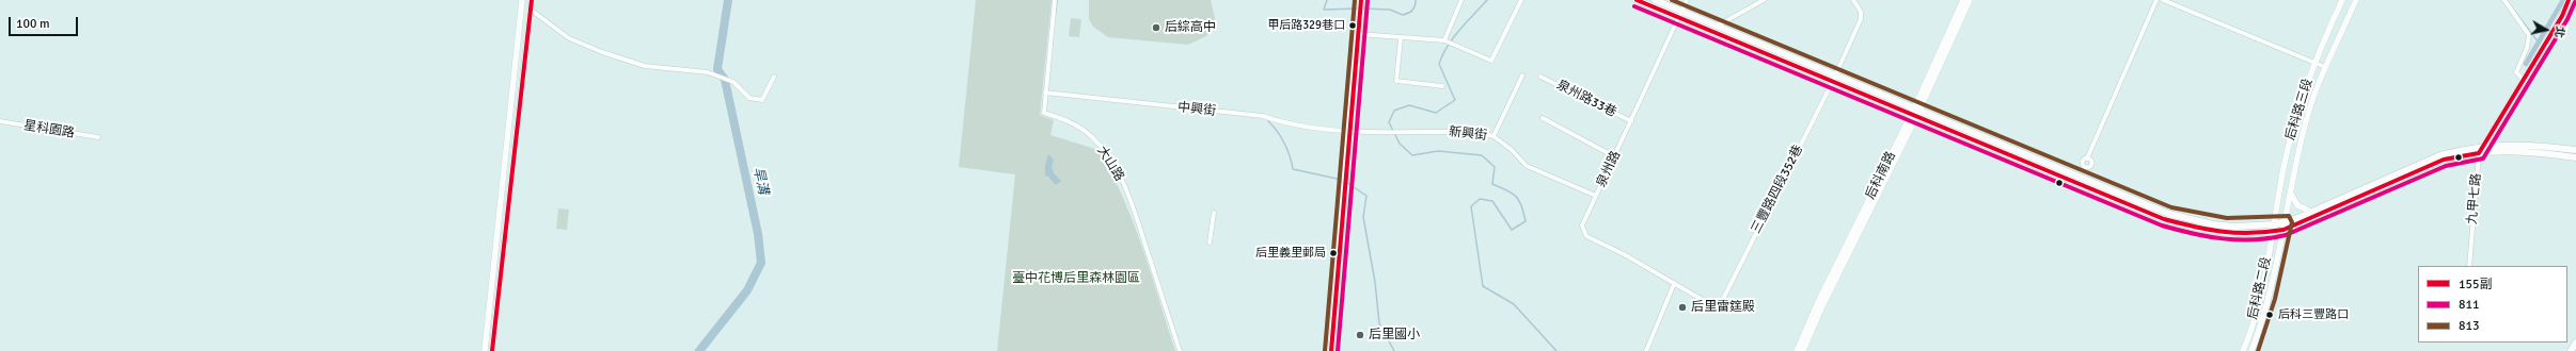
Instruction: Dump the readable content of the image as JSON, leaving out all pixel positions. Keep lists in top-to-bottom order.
{
  "streets": {
    "street": [
      "泉州路33巷",
      "中興街",
      "后科路三段",
      "星科園路",
      "新興街",
      "大山路",
      "泉州路",
      "后科南路",
      "三豐路四段352巷",
      "九甲七路",
      "后科路二段"
    ]
  },
  "crossings": [
    ["泉州路33巷", "泉州路"],
    ["中興街", "新興街"],
    ["中興街", "大山路"],
    ["后科路三段", "后科路二段"],
    ["新興街", "泉州路"],
    ["泉州路", "三豐路四段352巷"]
  ],
  "water": ["旱溝"],
  "parks": ["臺中花博后里森林園區"],
  "places": [
    "甲后路329巷口",
    "后綜高中",
    "后里義里郵局",
    "后里雷筳殿",
    "后科三豐路口",
    "后里國小"
  ],
  "lines": ["transit line 155副", "transit line 813", "transit line 811"],
  "legend": ["155副", "811", "813"],
  "scale_bar": "100 m",
  "north": "right"
}
